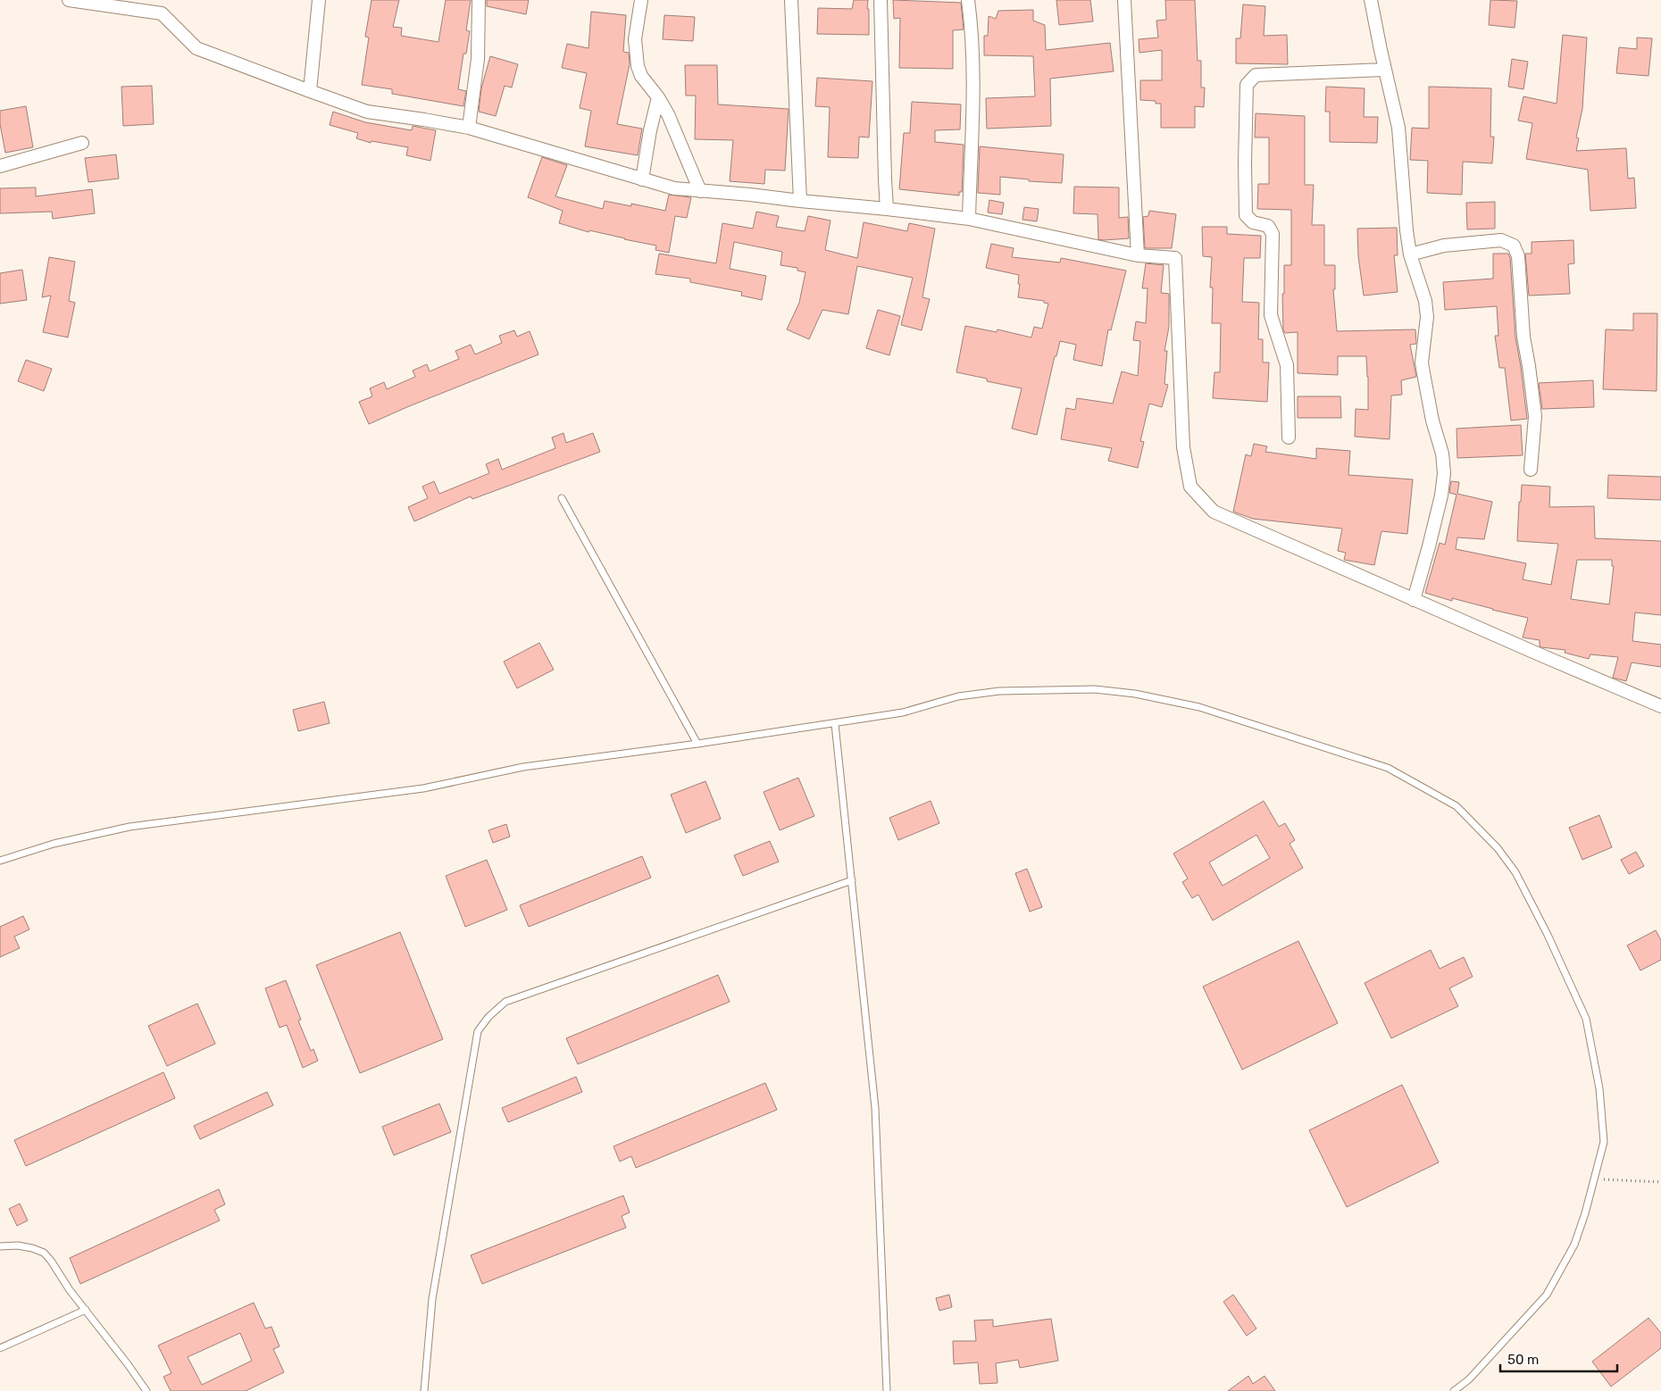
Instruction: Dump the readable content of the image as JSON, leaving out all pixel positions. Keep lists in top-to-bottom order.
{
  "scale_bar": "50 m"
}
